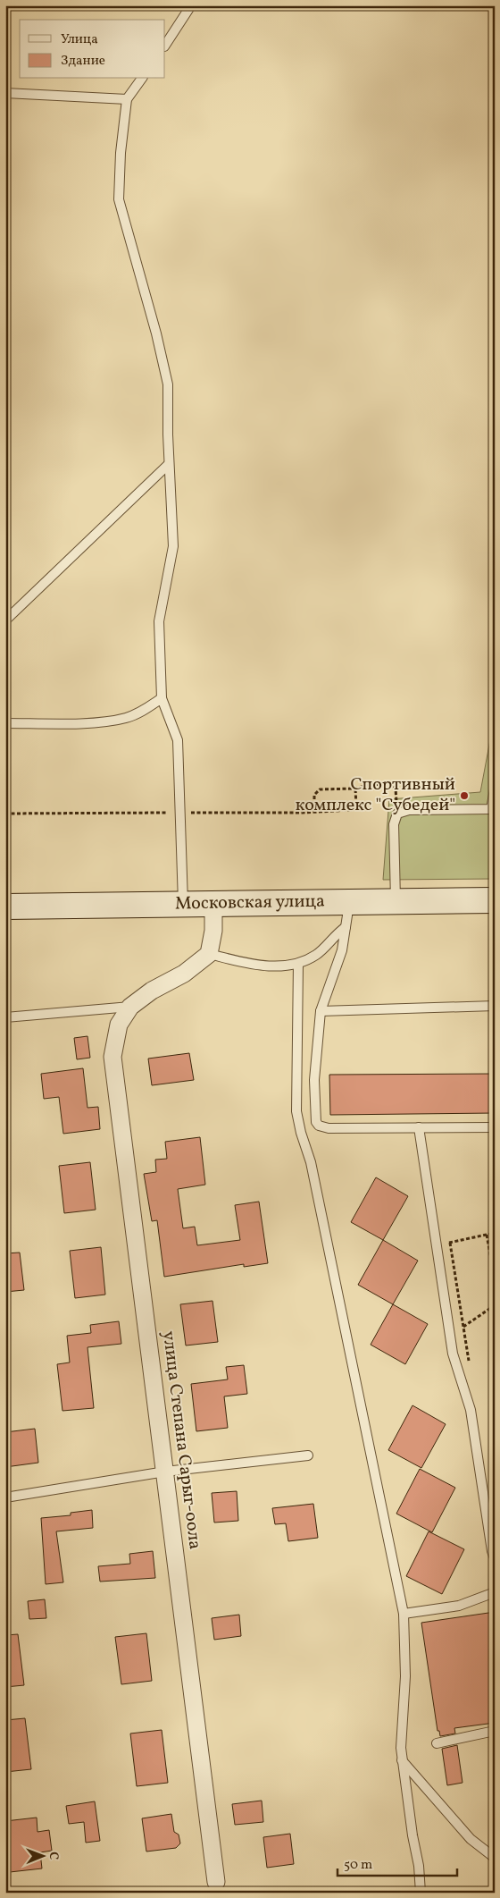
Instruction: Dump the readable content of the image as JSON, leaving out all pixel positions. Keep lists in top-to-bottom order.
{
  "streets": {
    "main road": ["Московская улица"],
    "street": ["улица Степана Сарыг-оола"]
  },
  "places": ["Спортивный комплекс \"Субедей\""],
  "legend": ["Улица", "Здание"],
  "scale_bar": "50 m",
  "north": "right"
}
